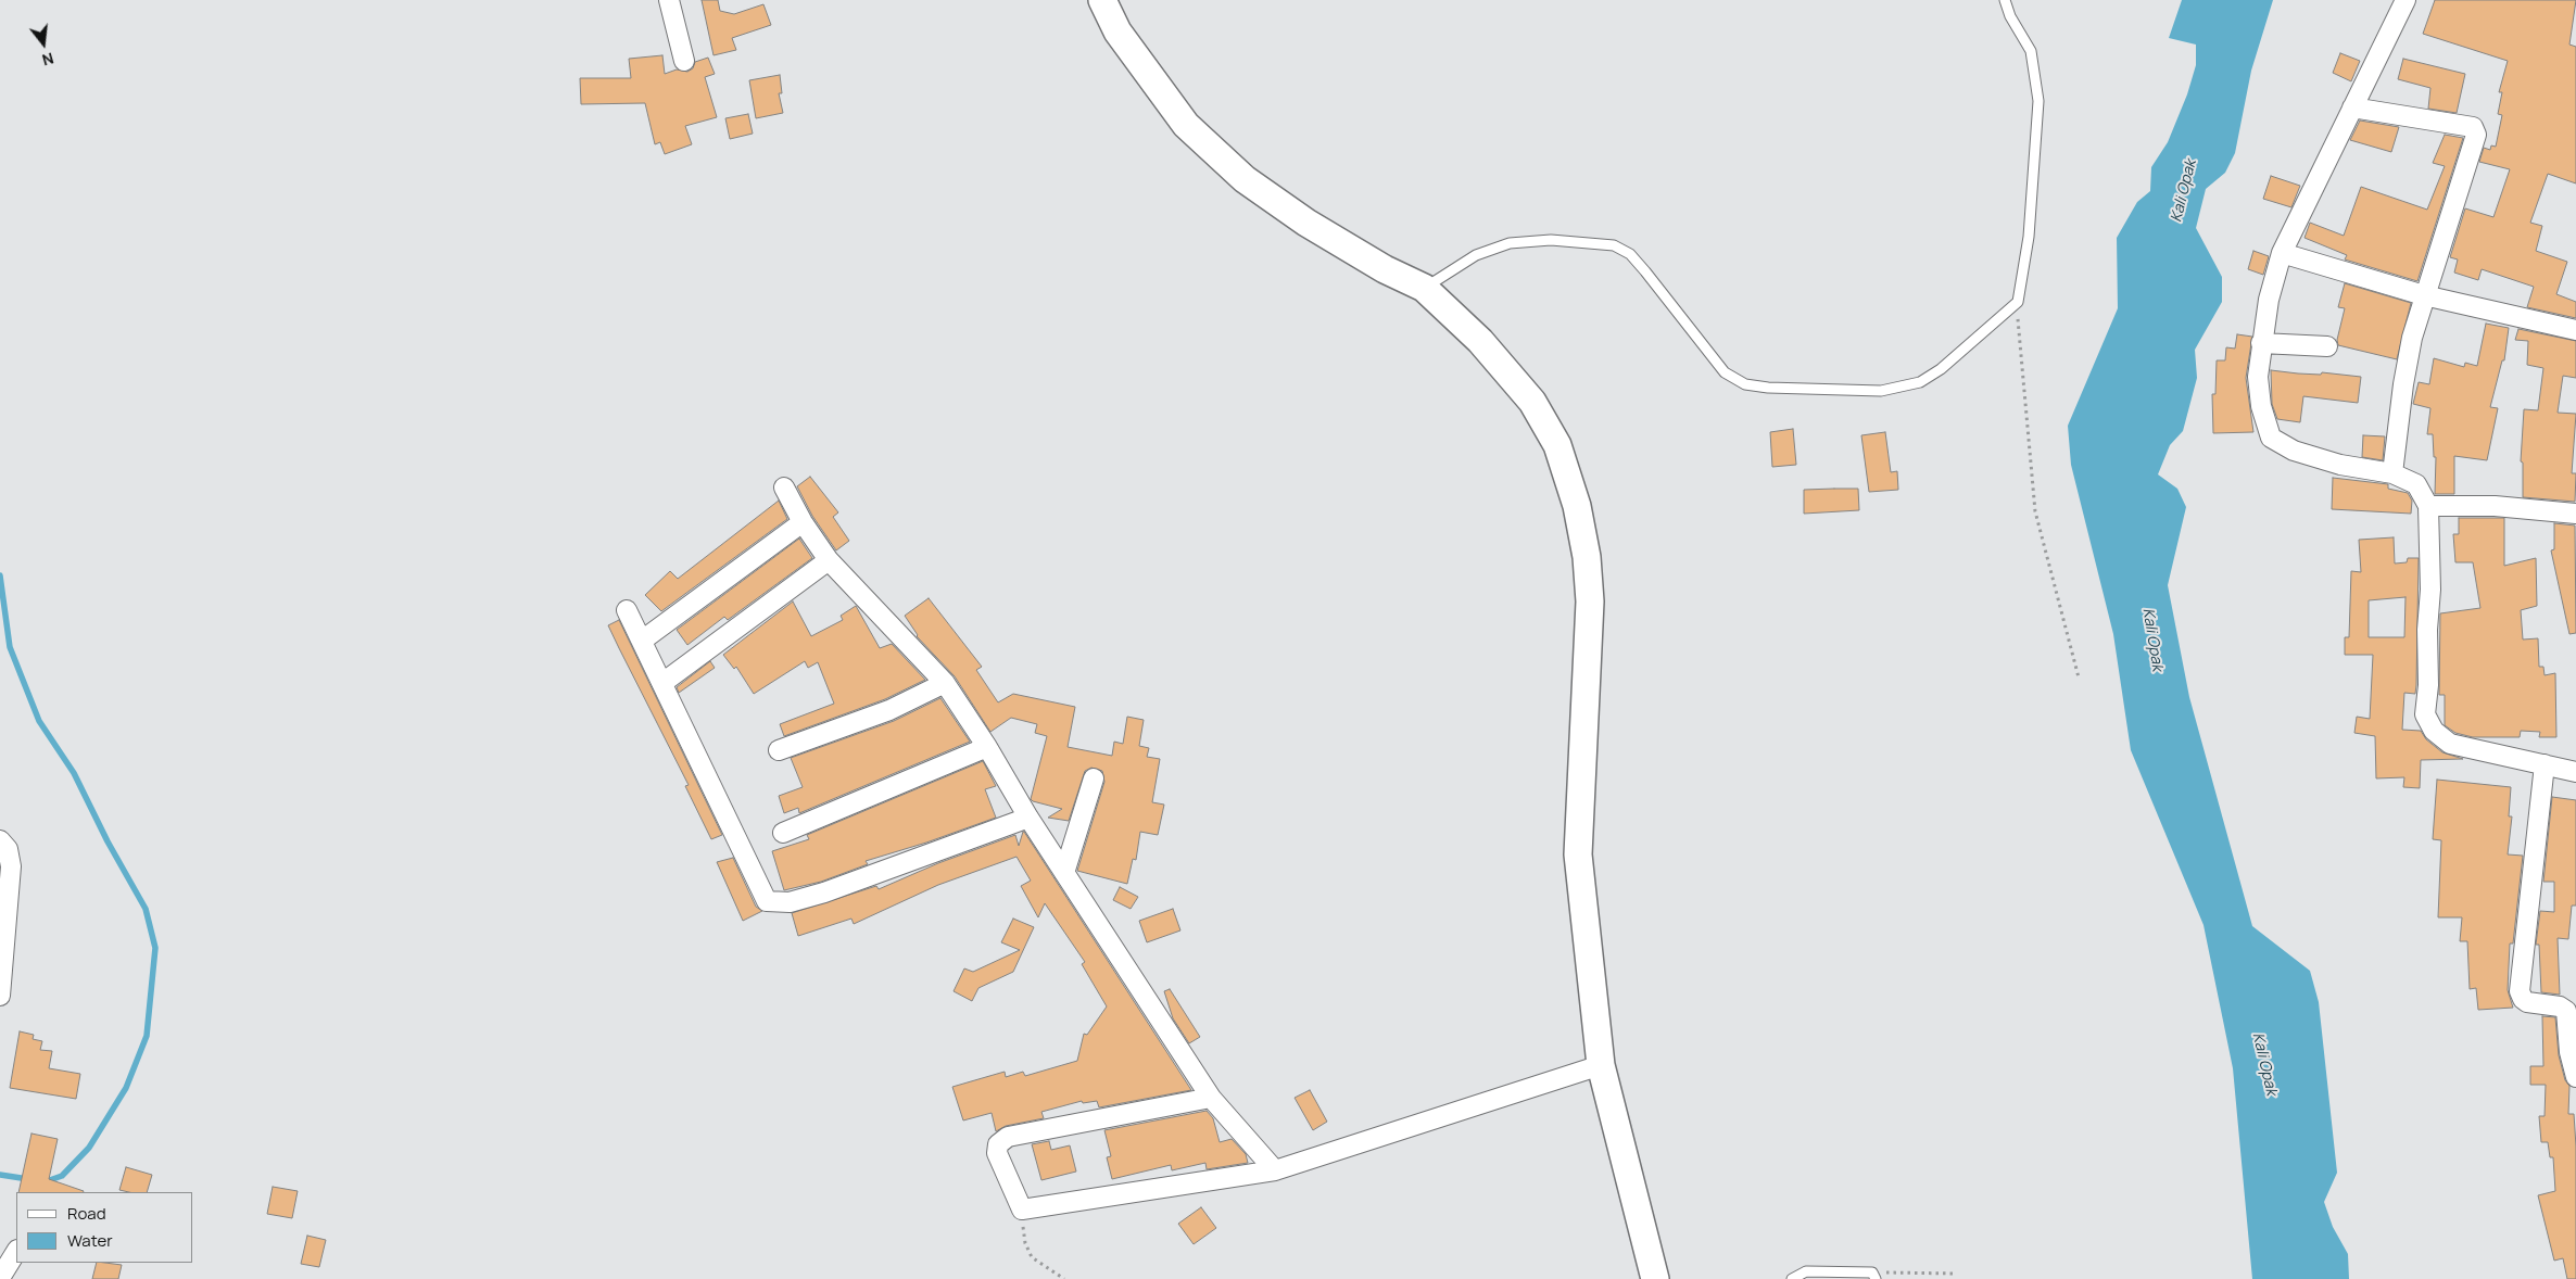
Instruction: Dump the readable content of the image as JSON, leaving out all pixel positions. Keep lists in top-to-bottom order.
{
  "water": ["Kali Opak"],
  "legend": ["Road", "Water"],
  "north": "bottom"
}
